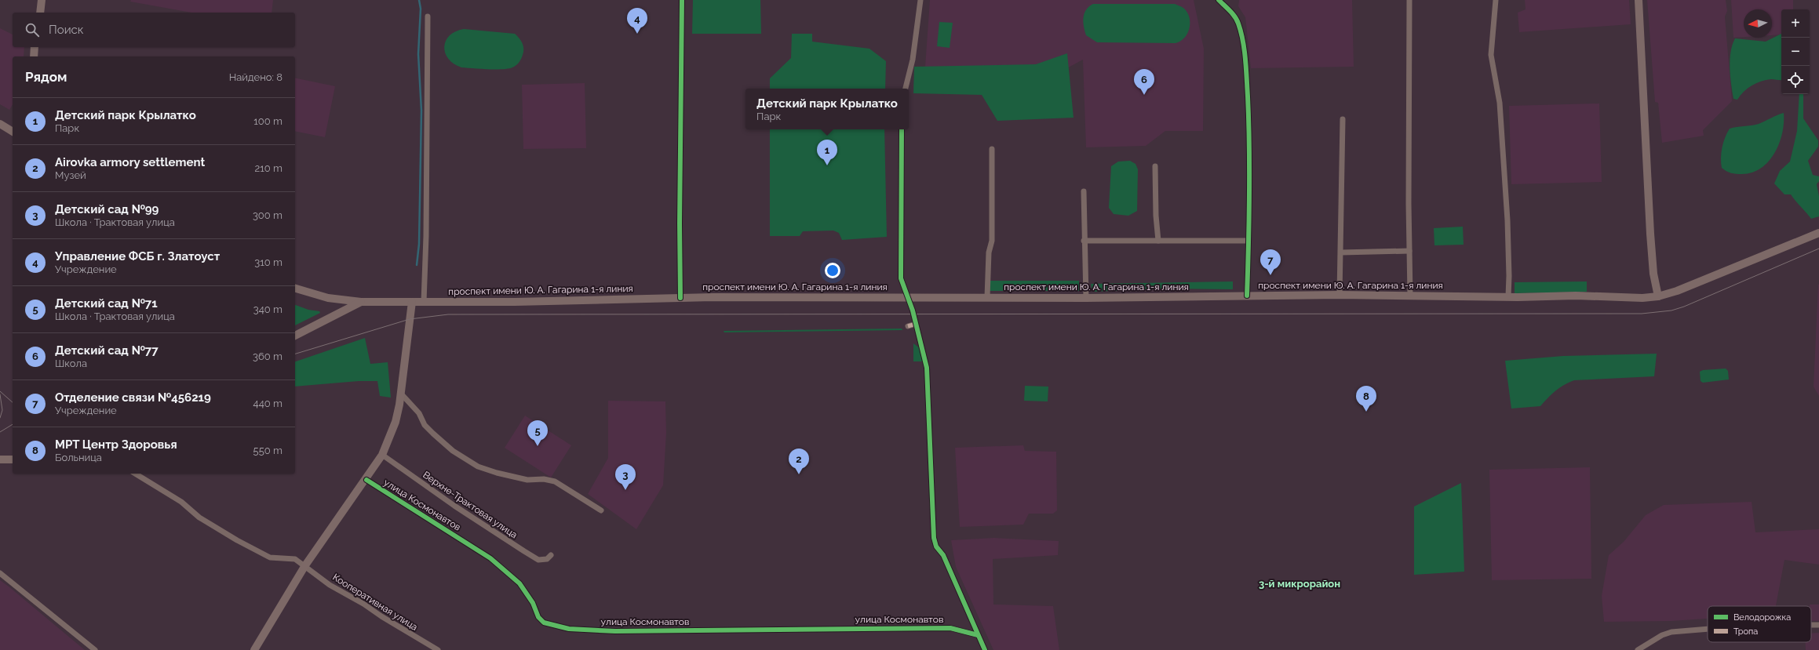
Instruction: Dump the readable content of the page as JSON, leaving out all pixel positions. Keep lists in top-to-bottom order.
{
  "streets": {
    "main road": ["проспект имени Ю. А. Гагарина 1-я линия"],
    "street": ["улица Космонавтов", "Верхне-Трактовая улица", "Кооперативная улица"]
  },
  "districts": ["3-й микрорайон"],
  "legend": ["Велодорожка", "Тропа"],
  "north": "left",
  "page": {
    "pins": [
      "4",
      "6",
      "1",
      "7",
      "8",
      "5",
      "2",
      "3"
    ],
    "map_buttons": ["+", "−"],
    "search": "Поиск",
    "heading": ["Рядом", "Найдено: 8"],
    "popup": ["Детский парк Крылатко", "Парк"],
    "list": [
      {
        "mark": "1",
        "name": "Детский парк Крылатко",
        "note": "Парк",
        "value": "100 m"
      },
      {
        "mark": "2",
        "name": "Airovka armory settlement",
        "note": "Музей",
        "value": "210 m"
      },
      {
        "mark": "3",
        "name": "Детский сад №99",
        "note": "Школа · Трактовая улица",
        "value": "300 m"
      },
      {
        "mark": "4",
        "name": "Управление ФСБ г. Златоуст",
        "note": "Учреждение",
        "value": "310 m"
      },
      {
        "mark": "5",
        "name": "Детский сад №71",
        "note": "Школа · Трактовая улица",
        "value": "340 m"
      },
      {
        "mark": "6",
        "name": "Детский сад №77",
        "note": "Школа",
        "value": "360 m"
      },
      {
        "mark": "7",
        "name": "Отделение связи №456219",
        "note": "Учреждение",
        "value": "440 m"
      },
      {
        "mark": "8",
        "name": "МРТ Центр Здоровья",
        "note": "Больница",
        "value": "550 m"
      }
    ]
  }
}
